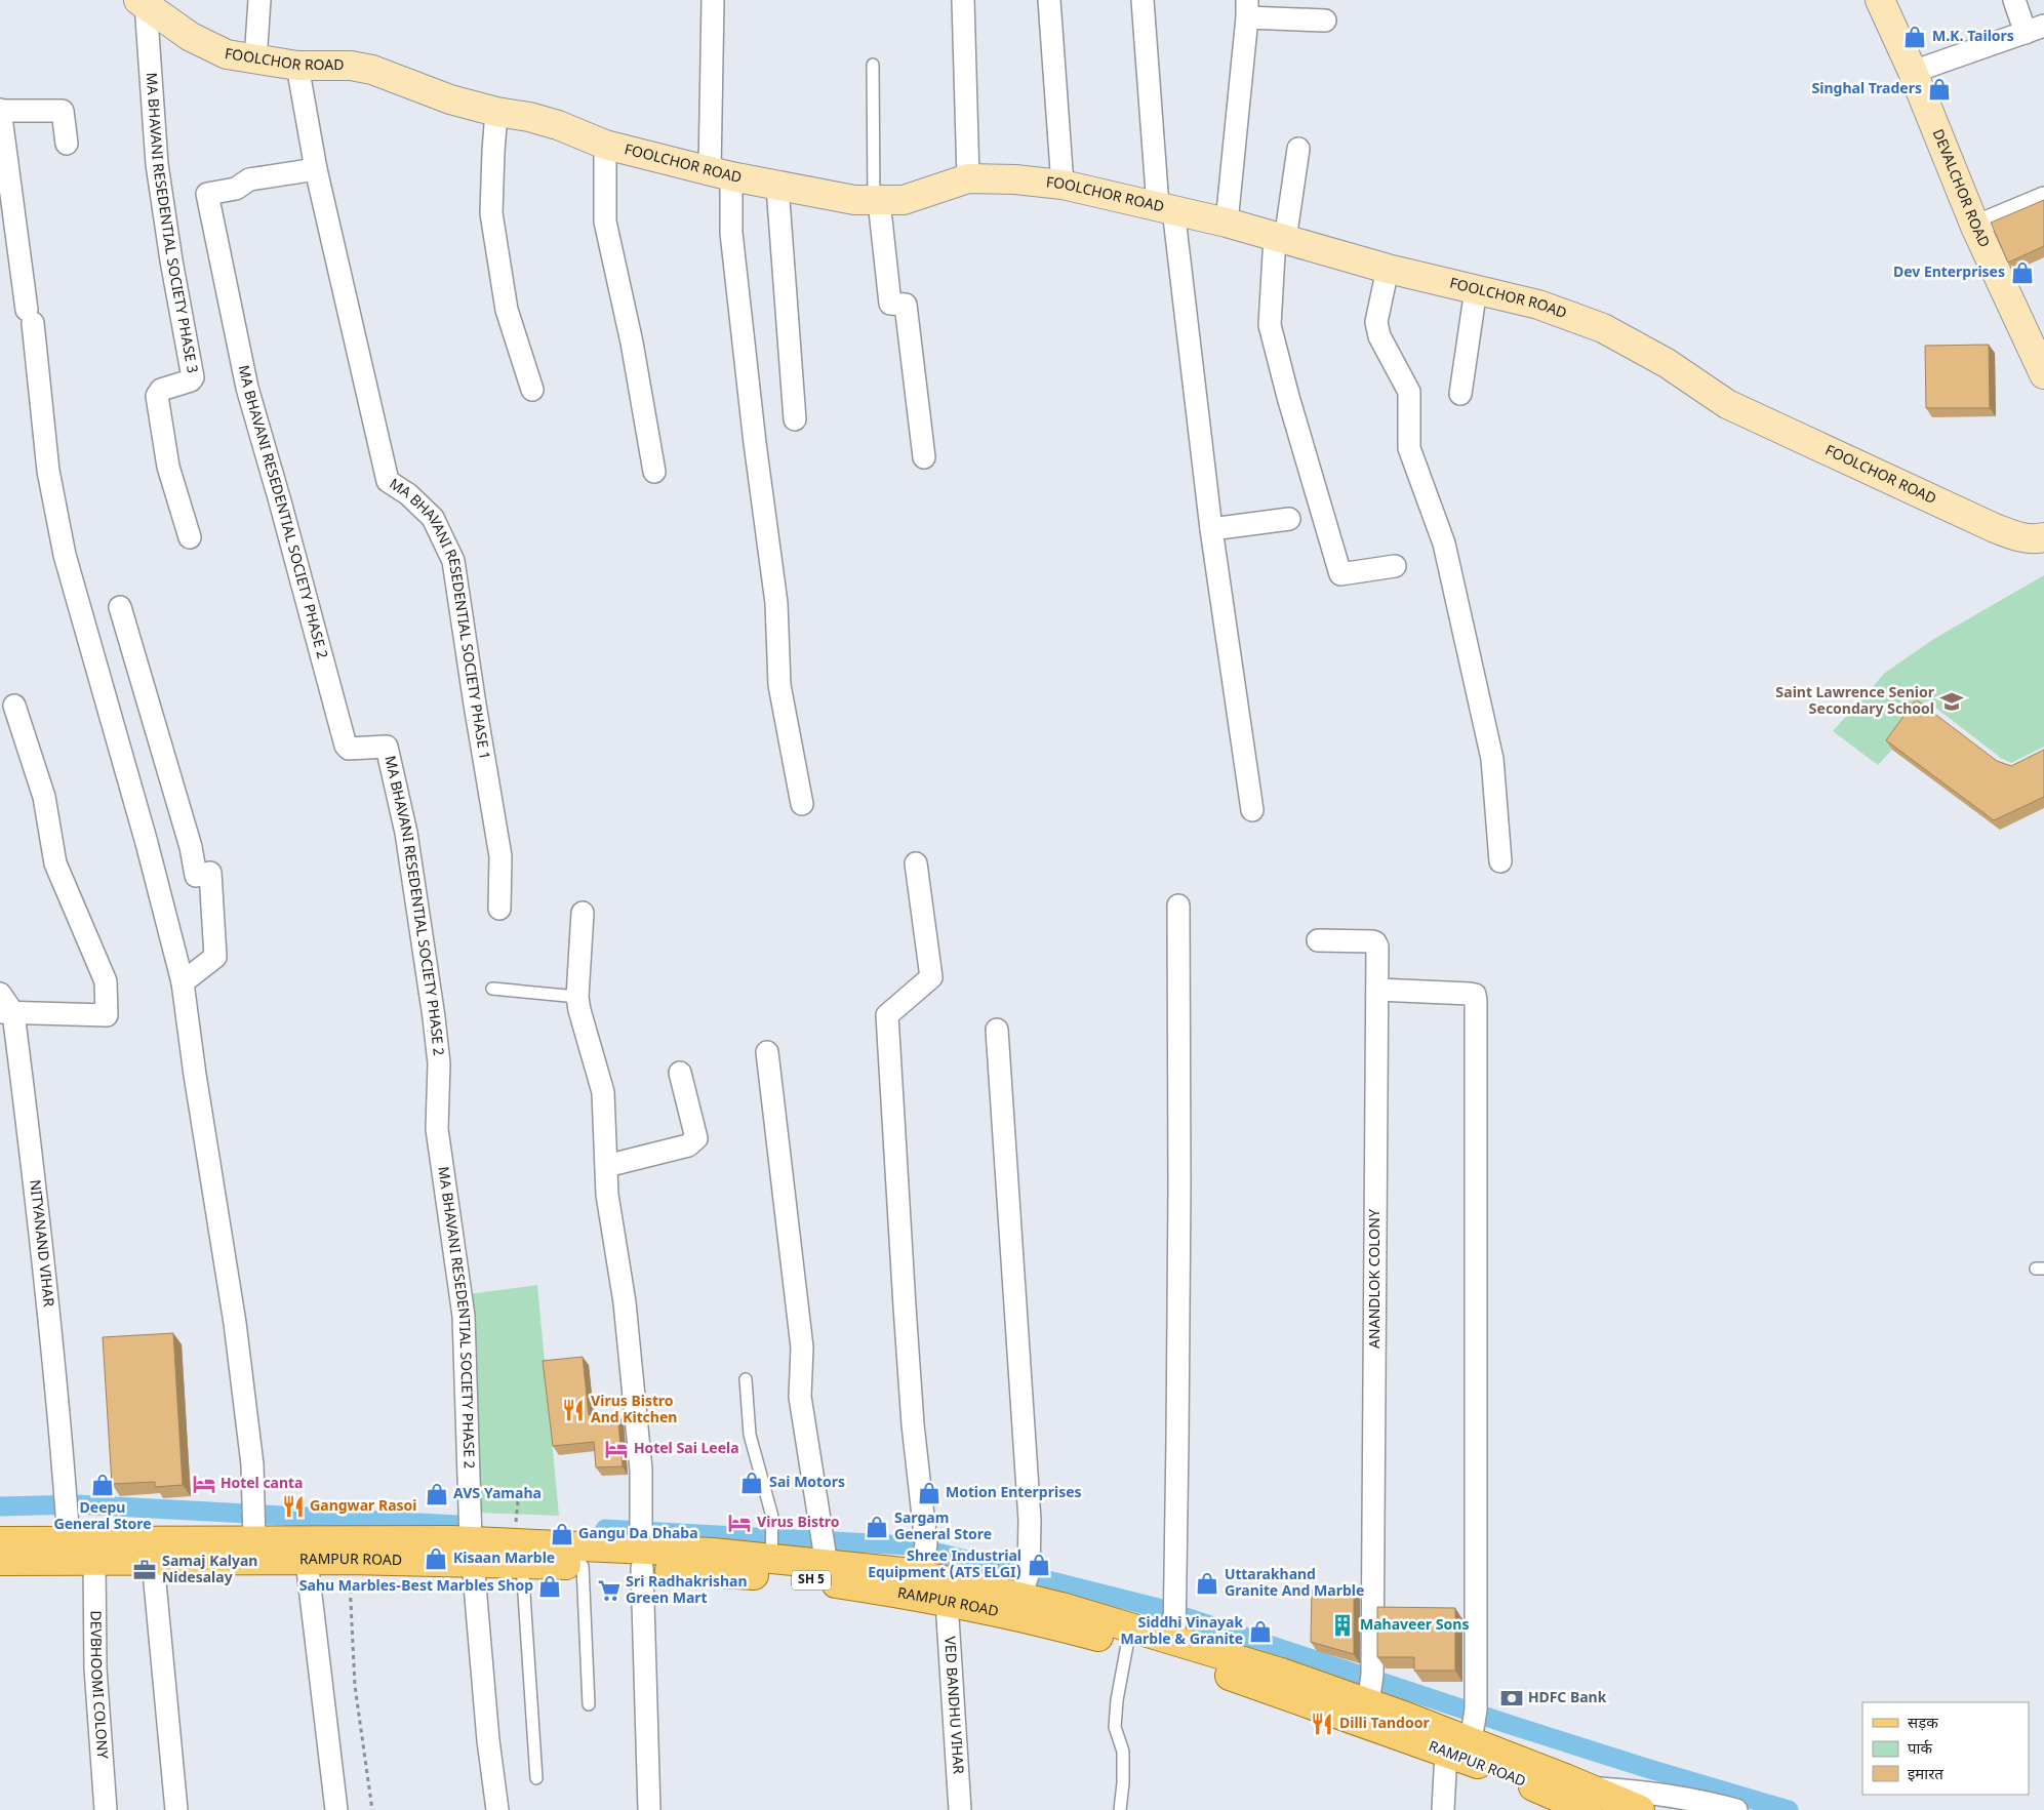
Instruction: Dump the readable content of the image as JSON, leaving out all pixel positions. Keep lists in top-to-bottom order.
{
  "streets": {
    "main road": ["RAMPUR ROAD", "SH 5"],
    "street": [
      "FOOLCHOR ROAD",
      "DEVALCHOR ROAD",
      "MA BHAVANI RESEDENTIAL SOCIETY PHASE 3",
      "MA BHAVANI RESEDENTIAL SOCIETY PHASE 2",
      "MA BHAVANI RESEDENTIAL SOCIETY PHASE 1",
      "NITYANAND VIHAR",
      "ANANDLOK COLONY",
      "DEVBHOOMI COLONY",
      "VED BANDHU VIHAR"
    ]
  },
  "crossings": [
    ["FOOLCHOR ROAD", "MA BHAVANI RESEDENTIAL SOCIETY PHASE 3"],
    ["FOOLCHOR ROAD", "MA BHAVANI RESEDENTIAL SOCIETY PHASE 1"],
    ["MA BHAVANI RESEDENTIAL SOCIETY PHASE 2", "MA BHAVANI RESEDENTIAL SOCIETY PHASE 1"],
    ["MA BHAVANI RESEDENTIAL SOCIETY PHASE 2", "RAMPUR ROAD"],
    ["RAMPUR ROAD", "DEVBHOOMI COLONY"],
    ["RAMPUR ROAD", "VED BANDHU VIHAR"]
  ],
  "places": {
    "shop": [
      "M.K. Tailors",
      "Singhal Traders",
      "Dev Enterprises",
      "Sai Motors",
      "Deepu General Store",
      "Motion Enterprises",
      "AVS Yamaha",
      "Sargam General Store",
      "Gangu Da Dhaba",
      "Kisaan Marble",
      "Shree Industrial Equipment (ATS ELGI)",
      "Uttarakhand Granite And Marble",
      "Sahu Marbles-Best Marbles Shop",
      "Siddhi Vinayak Marble & Granite"
    ],
    "school or university": ["Saint Lawrence Senior Secondary School"],
    "restaurant": ["Virus Bistro And Kitchen", "Gangwar Rasoi", "Dilli Tandoor"],
    "hotel": ["Hotel Sai Leela", "Hotel canta", "Virus Bistro"],
    "office": ["Samaj Kalyan Nidesalay"],
    "supermarket": ["Sri Radhakrishan Green Mart"],
    "building": ["Mahaveer Sons"],
    "bank": ["HDFC Bank"]
  },
  "legend": ["सड़क", "पार्क", "इमारत"]
}
